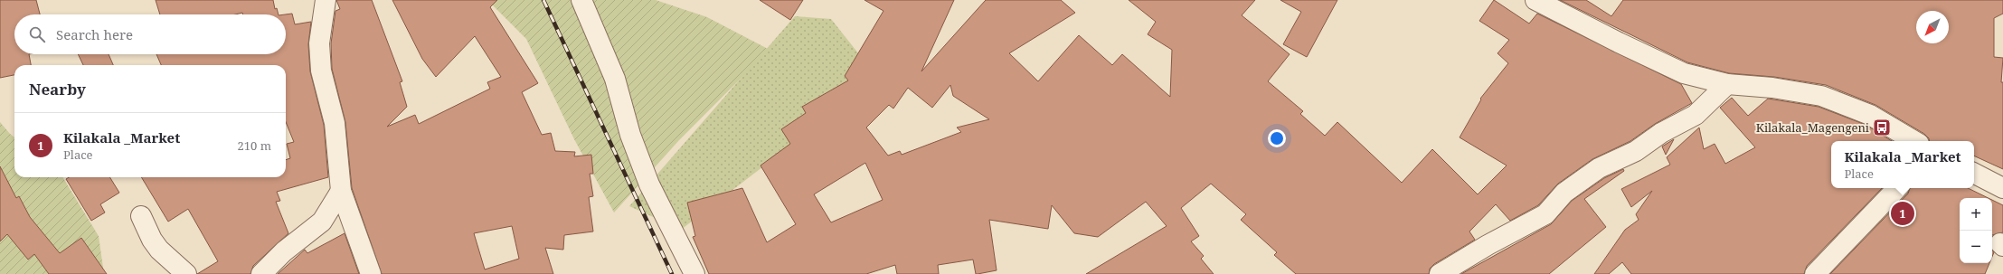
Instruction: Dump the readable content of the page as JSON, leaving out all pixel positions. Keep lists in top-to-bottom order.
{
  "places": {
    "bus stop": ["Kilakala_Magengeni"]
  },
  "north": "bottom left",
  "page": {
    "search": "Search here",
    "heading": "Nearby",
    "list": [
      {
        "mark": "1",
        "name": "Kilakala _Market",
        "note": "Place",
        "value": "210 m"
      }
    ],
    "popup": ["Kilakala _Market", "Place"],
    "map_buttons": ["+", "−"],
    "pins": "1"
  }
}
